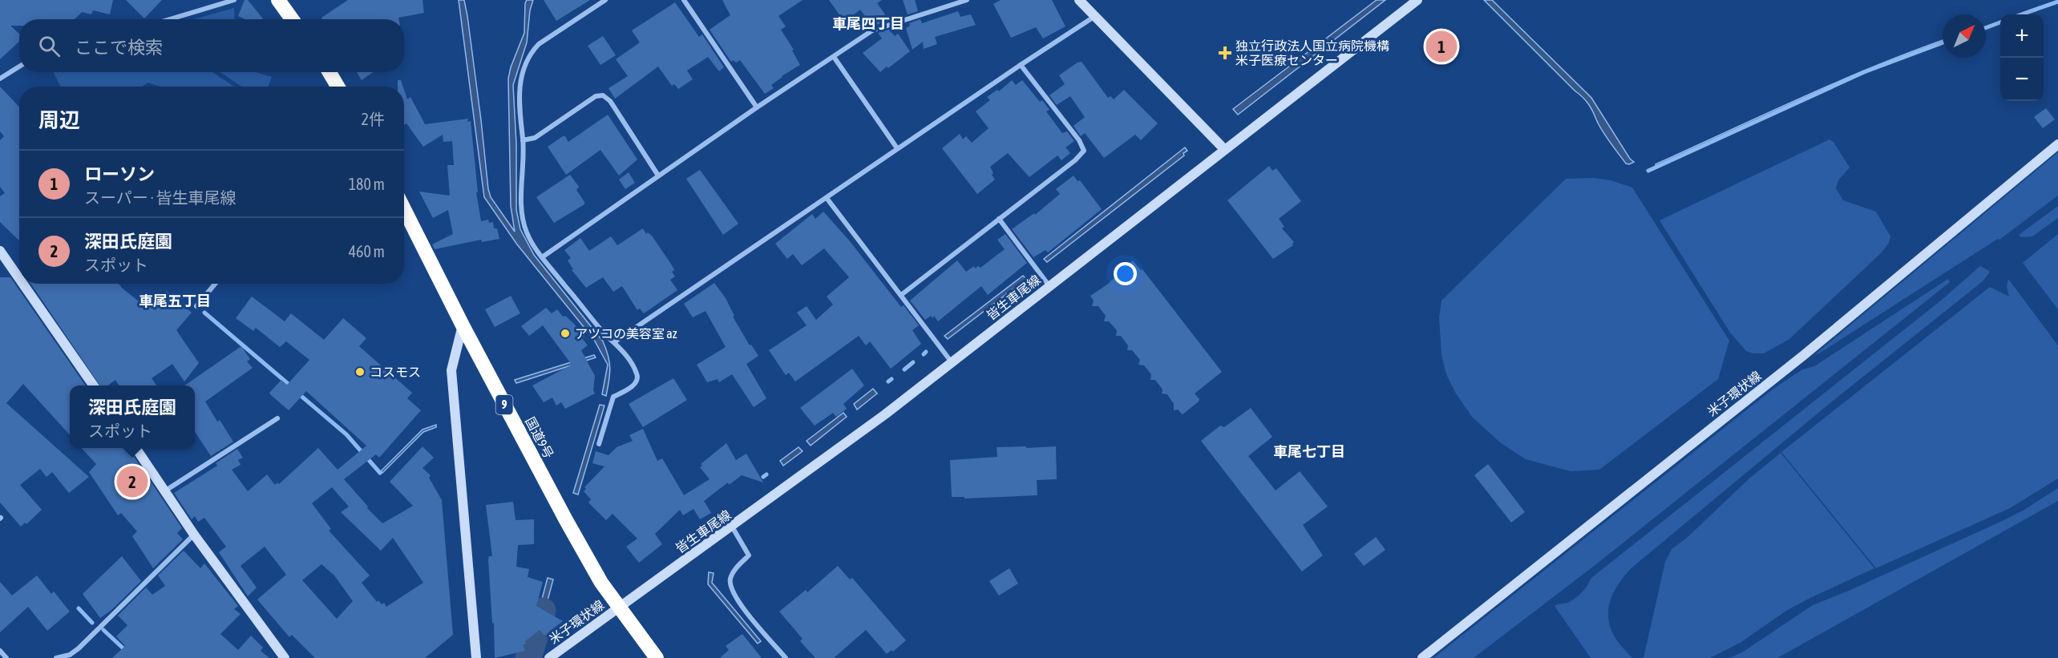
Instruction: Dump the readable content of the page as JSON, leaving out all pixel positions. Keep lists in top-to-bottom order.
{
  "streets": {
    "highway": ["9", "国道9号"],
    "main road": ["皆生車尾線", "米子環状線"]
  },
  "crossings": [
    ["皆生車尾線", "米子環状線"],
    ["皆生車尾線", "国道9号"],
    ["米子環状線", "国道9号"]
  ],
  "districts": ["車尾四丁目", "車尾五丁目", "車尾七丁目"],
  "places": {
    "health": ["独立行政法人国立病院機構 米子医療センター"],
    "other": ["アツコの美容室 az", "コスモス"]
  },
  "north": "top right",
  "page": {
    "map_buttons": ["+", "−"],
    "search": "ここで検索",
    "pins": ["1", "2"],
    "heading": ["周辺", "2件"],
    "list": [
      {
        "mark": "1",
        "name": "ローソン",
        "note": "スーパー · 皆生車尾線",
        "value": "180 m"
      },
      {
        "mark": "2",
        "name": "深田氏庭園",
        "note": "スポット",
        "value": "460 m"
      }
    ],
    "popup": ["深田氏庭園", "スポット"]
  }
}
